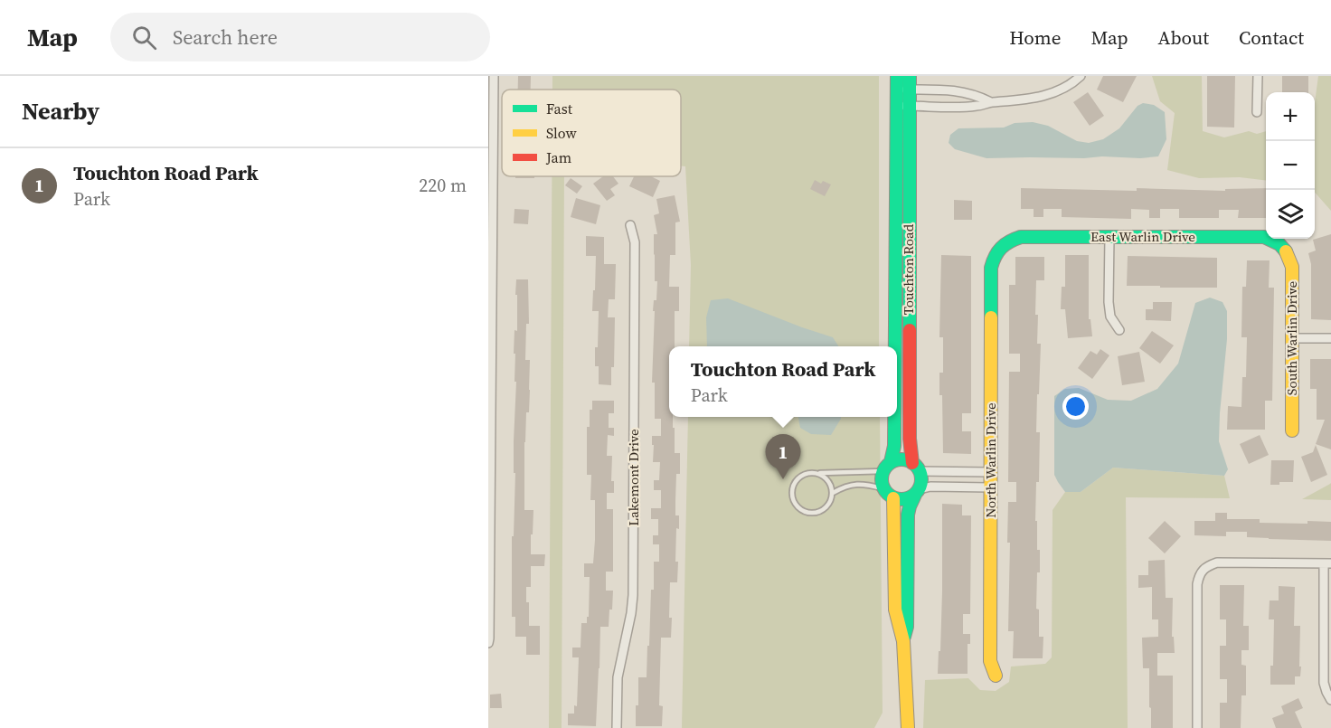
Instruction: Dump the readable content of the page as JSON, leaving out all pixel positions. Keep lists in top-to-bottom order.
{
  "streets": {
    "street": [
      "East Warlin Drive",
      "Touchton Road",
      "South Warlin Drive",
      "North Warlin Drive",
      "Lakemont Drive"
    ]
  },
  "crossings": [
    ["East Warlin Drive", "South Warlin Drive"],
    ["East Warlin Drive", "North Warlin Drive"]
  ],
  "legend": ["Fast", "Slow", "Jam"],
  "page": {
    "header": "Map",
    "search": "Search here",
    "nav": [
      "Home",
      "Map",
      "About",
      "Contact"
    ],
    "heading": "Nearby",
    "map_buttons": ["+", "−"],
    "list": [
      {
        "mark": "1",
        "name": "Touchton Road Park",
        "note": "Park",
        "value": "220 m"
      }
    ],
    "popup": ["Touchton Road Park", "Park"],
    "pins": "1"
  }
}
